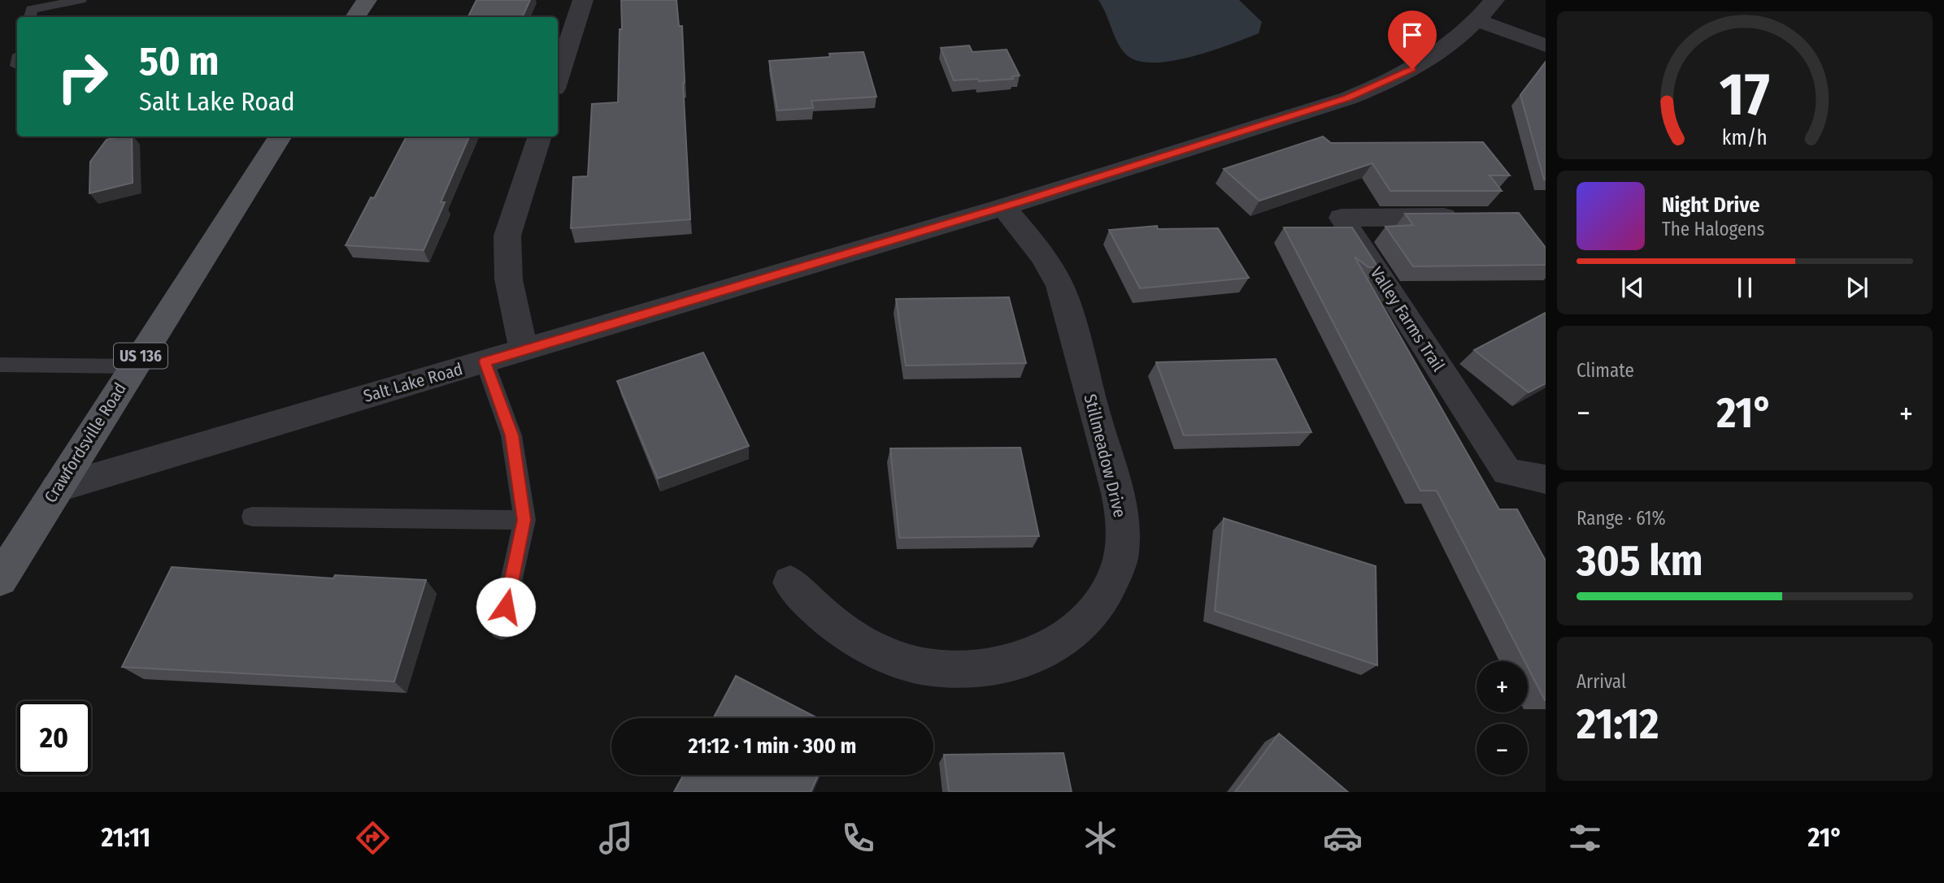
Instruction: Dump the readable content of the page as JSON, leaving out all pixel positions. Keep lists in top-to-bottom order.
{
  "streets": {
    "main road": ["US 136", "Crawfordsville Road"],
    "street": ["Valley Farms Trail", "Salt Lake Road", "Stillmeadow Drive"]
  },
  "crossings": [
    ["Salt Lake Road", "Crawfordsville Road"],
    ["Salt Lake Road", "Stillmeadow Drive"]
  ],
  "page": {
    "turn": ["50 m", "Salt Lake Road"],
    "song": ["Night Drive", "The Halogens"],
    "tile": [
      "Climate",
      ["Range · 61%", "305 km"],
      ["Arrival", "21:12"]
    ],
    "heat": ["−", "21°", "+"],
    "map_buttons": ["+", "−"],
    "limit": "20",
    "trip": "21:12 · 1 min · 300 m",
    "tabs": ["21:11", "21°"],
    "gauge": ["17", "km/h"]
  }
}
